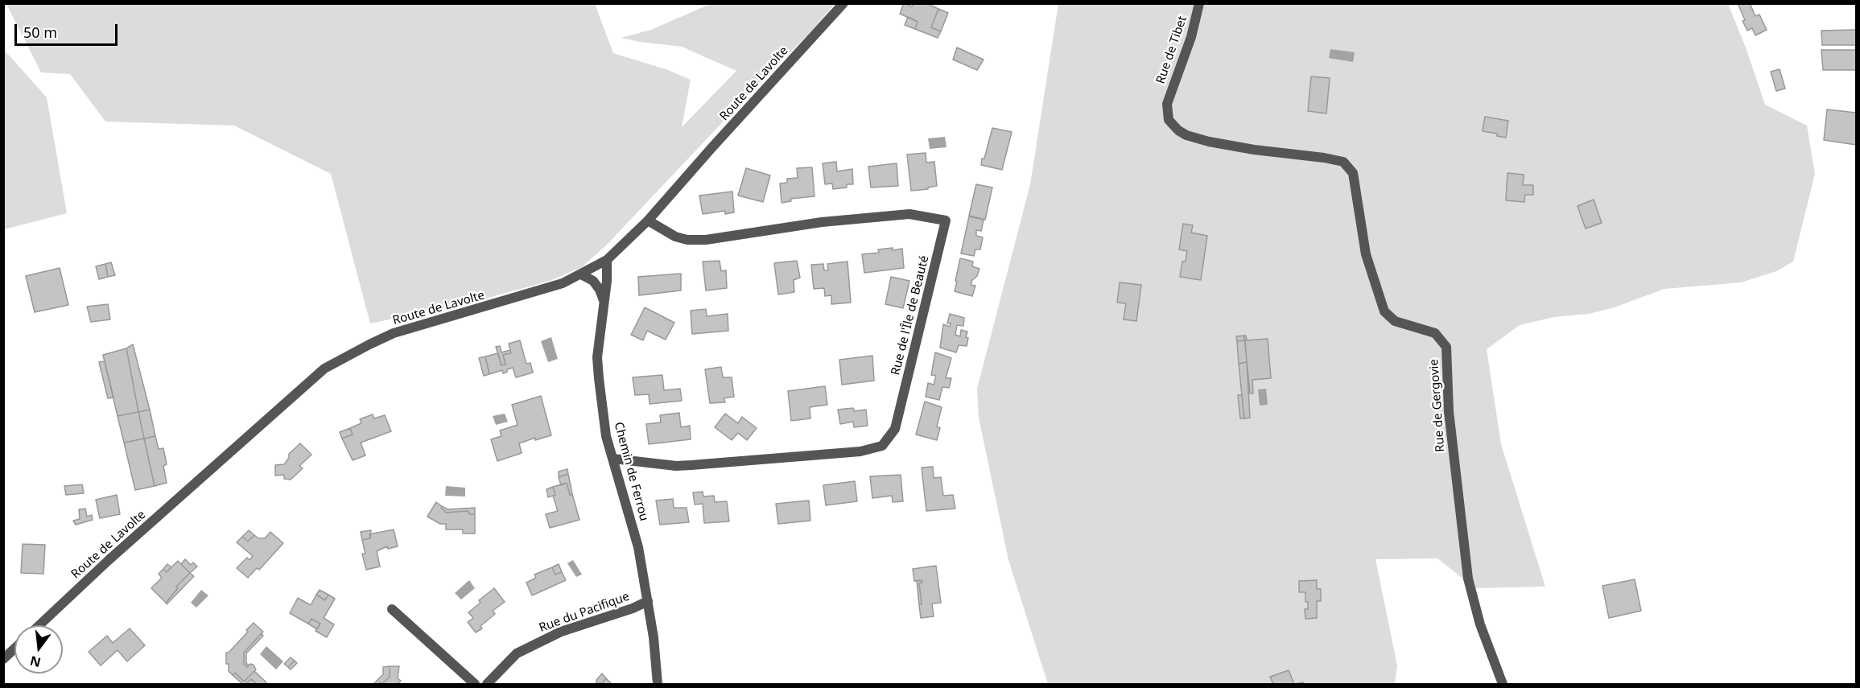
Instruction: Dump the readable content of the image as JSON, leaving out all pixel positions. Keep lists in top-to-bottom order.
{
  "streets": {
    "street": [
      "Rue de Tibet",
      "Route de Lavolte",
      "Rue de l'Île de Beauté",
      "Rue de Gergovie",
      "Chemin de Ferrou",
      "Rue du Pacifique"
    ]
  },
  "crossings": [
    ["Rue de Tibet", "Rue de Gergovie"],
    ["Route de Lavolte", "Rue de l'Île de Beauté"],
    ["Route de Lavolte", "Chemin de Ferrou"],
    ["Rue de l'Île de Beauté", "Chemin de Ferrou"],
    ["Chemin de Ferrou", "Rue du Pacifique"]
  ],
  "scale_bar": "50 m",
  "north": "bottom"
}
